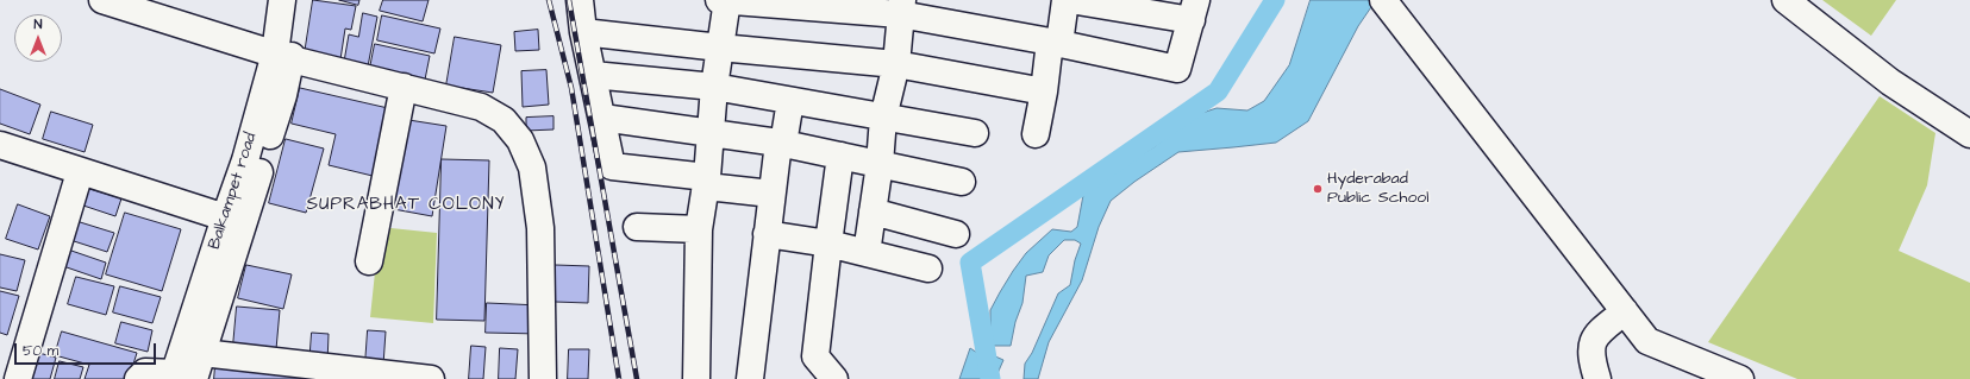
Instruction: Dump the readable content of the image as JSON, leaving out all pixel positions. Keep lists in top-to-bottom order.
{
  "streets": {
    "street": ["Balkampet road"]
  },
  "districts": ["SUPRABHAT COLONY"],
  "places": ["Hyderabad Public School"],
  "scale_bar": "50 m",
  "north": "top"
}
